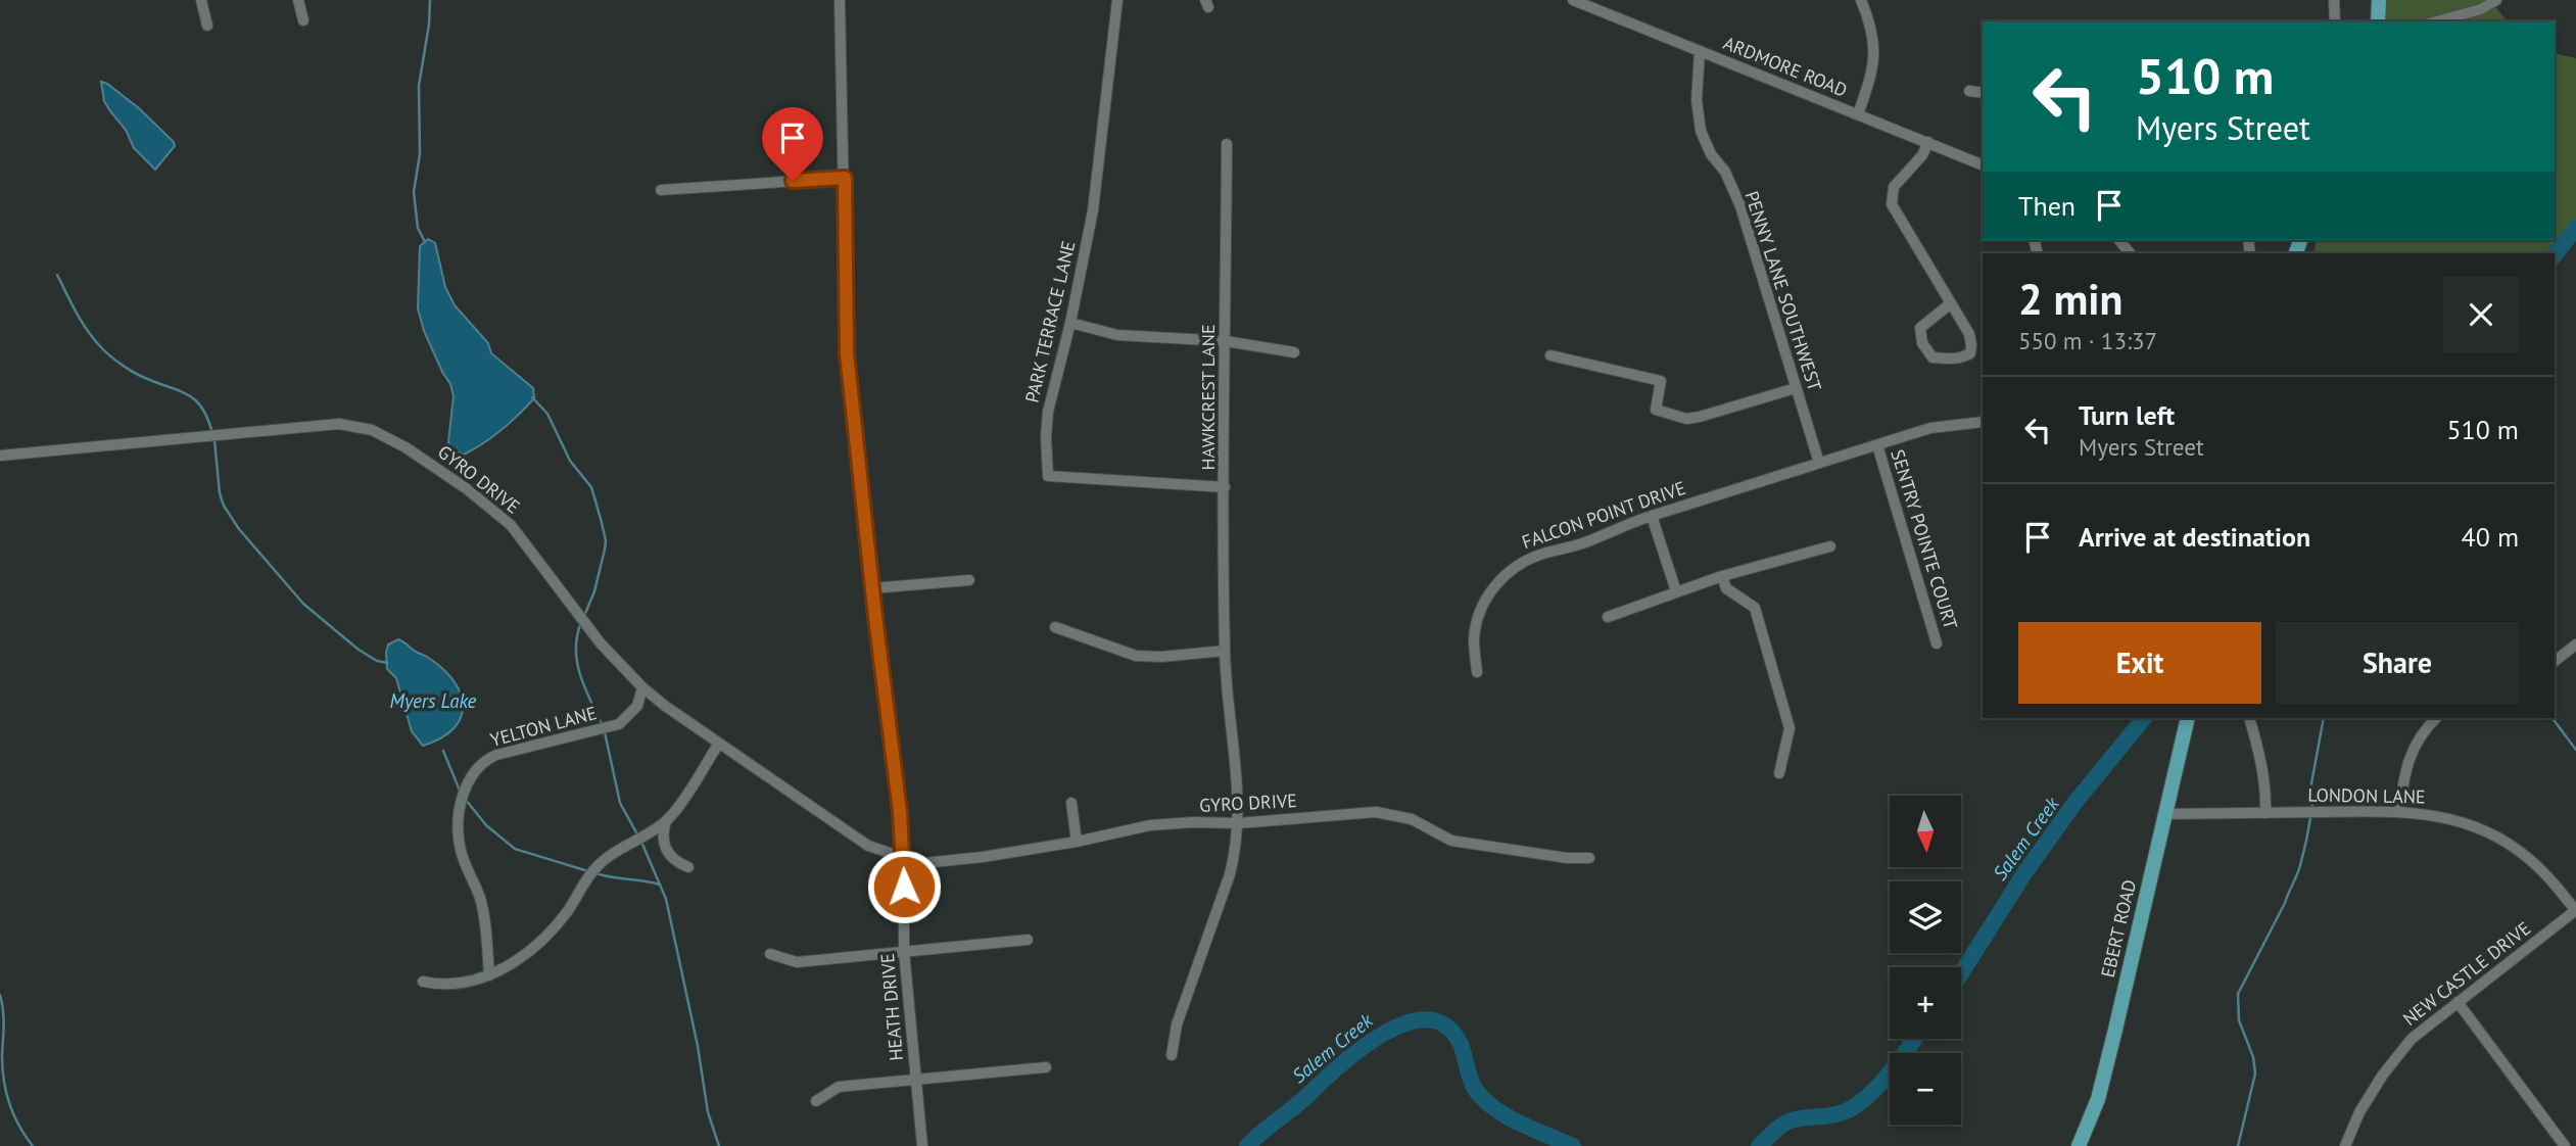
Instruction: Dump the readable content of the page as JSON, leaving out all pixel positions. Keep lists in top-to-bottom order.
{
  "streets": {
    "main road": ["EBERT ROAD"],
    "street": [
      "ARDMORE ROAD",
      "PENNY LANE SOUTHWEST",
      "PARK TERRACE LANE",
      "HAWKCREST LANE",
      "GYRO DRIVE",
      "FALCON POINT DRIVE",
      "SENTRY POINTE COURT",
      "YELTON LANE",
      "LONDON LANE",
      "NEW CASTLE DRIVE",
      "HEATH DRIVE"
    ]
  },
  "crossings": [
    ["ARDMORE ROAD", "PENNY LANE SOUTHWEST"],
    ["PENNY LANE SOUTHWEST", "FALCON POINT DRIVE"],
    ["PARK TERRACE LANE", "HAWKCREST LANE"],
    ["HAWKCREST LANE", "GYRO DRIVE"],
    ["GYRO DRIVE", "YELTON LANE"],
    ["GYRO DRIVE", "HEATH DRIVE"],
    ["FALCON POINT DRIVE", "SENTRY POINTE COURT"],
    ["LONDON LANE", "EBERT ROAD"],
    ["LONDON LANE", "NEW CASTLE DRIVE"]
  ],
  "water": ["Myers Lake", "Salem Creek"],
  "north": "bottom",
  "page": {
    "turn": ["510 m", "Myers Street"],
    "then": "Then",
    "heading": ["2 min", "550 m · 13:37"],
    "list": [
      {
        "name": "Turn left",
        "note": "Myers Street",
        "value": "510 m"
      },
      {
        "name": "Arrive at destination",
        "value": "40 m"
      }
    ],
    "buttons": ["Exit", "Share"],
    "map_buttons": ["+", "−"]
  }
}
